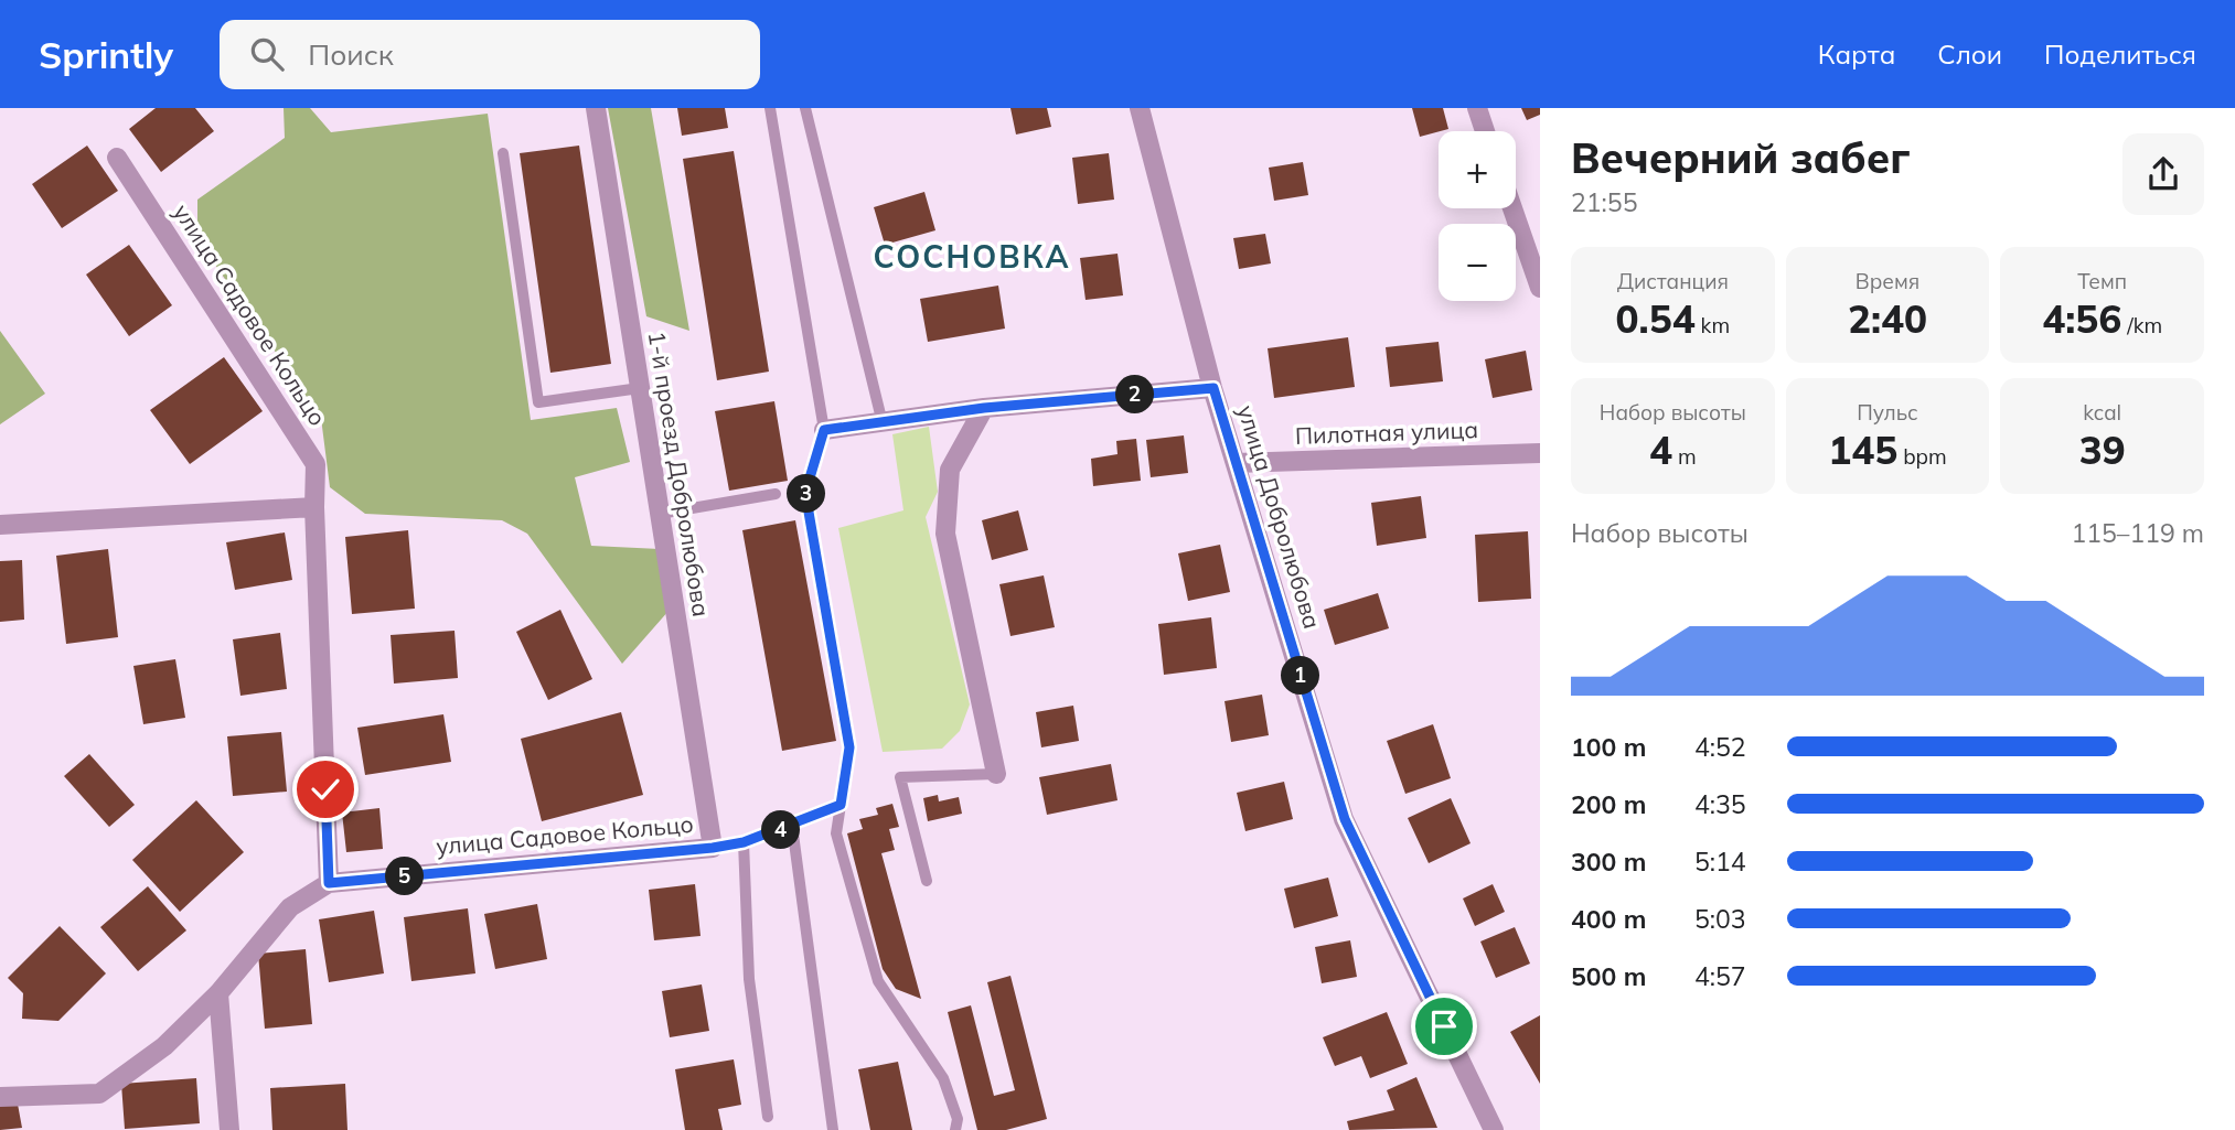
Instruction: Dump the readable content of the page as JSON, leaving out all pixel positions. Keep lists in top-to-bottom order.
{
  "streets": {
    "street": [
      "улица Садовое Кольцо",
      "Пилотная улица",
      "1-й проезд Добролюбова",
      "улица Добролюбова"
    ]
  },
  "crossings": [
    ["улица Садовое Кольцо", "1-й проезд Добролюбова"],
    ["Пилотная улица", "улица Добролюбова"]
  ],
  "districts": ["СОСНОВКА"],
  "page": {
    "header": "Sprintly",
    "search": "Поиск",
    "nav": ["Карта", "Слои", "Поделиться"],
    "heading": ["Вечерний забег", "21:55"],
    "map_buttons": ["+", "−"],
    "stats": [
      ["Дистанция", "0.54 km"],
      ["Время", "2:40"],
      ["Темп", "4:56 /km"],
      ["Набор высоты", "4 m"],
      ["Пульс", "145 bpm"],
      ["kcal", "39"]
    ],
    "pins": [
      "2",
      "3",
      "1",
      "4",
      "5"
    ],
    "chart": ["Набор высоты", "115–119 m"],
    "list": [
      {
        "name": "100 m",
        "note": "4:52"
      },
      {
        "name": "200 m",
        "note": "4:35"
      },
      {
        "name": "300 m",
        "note": "5:14"
      },
      {
        "name": "400 m",
        "note": "5:03"
      },
      {
        "name": "500 m",
        "note": "4:57"
      }
    ]
  }
}
